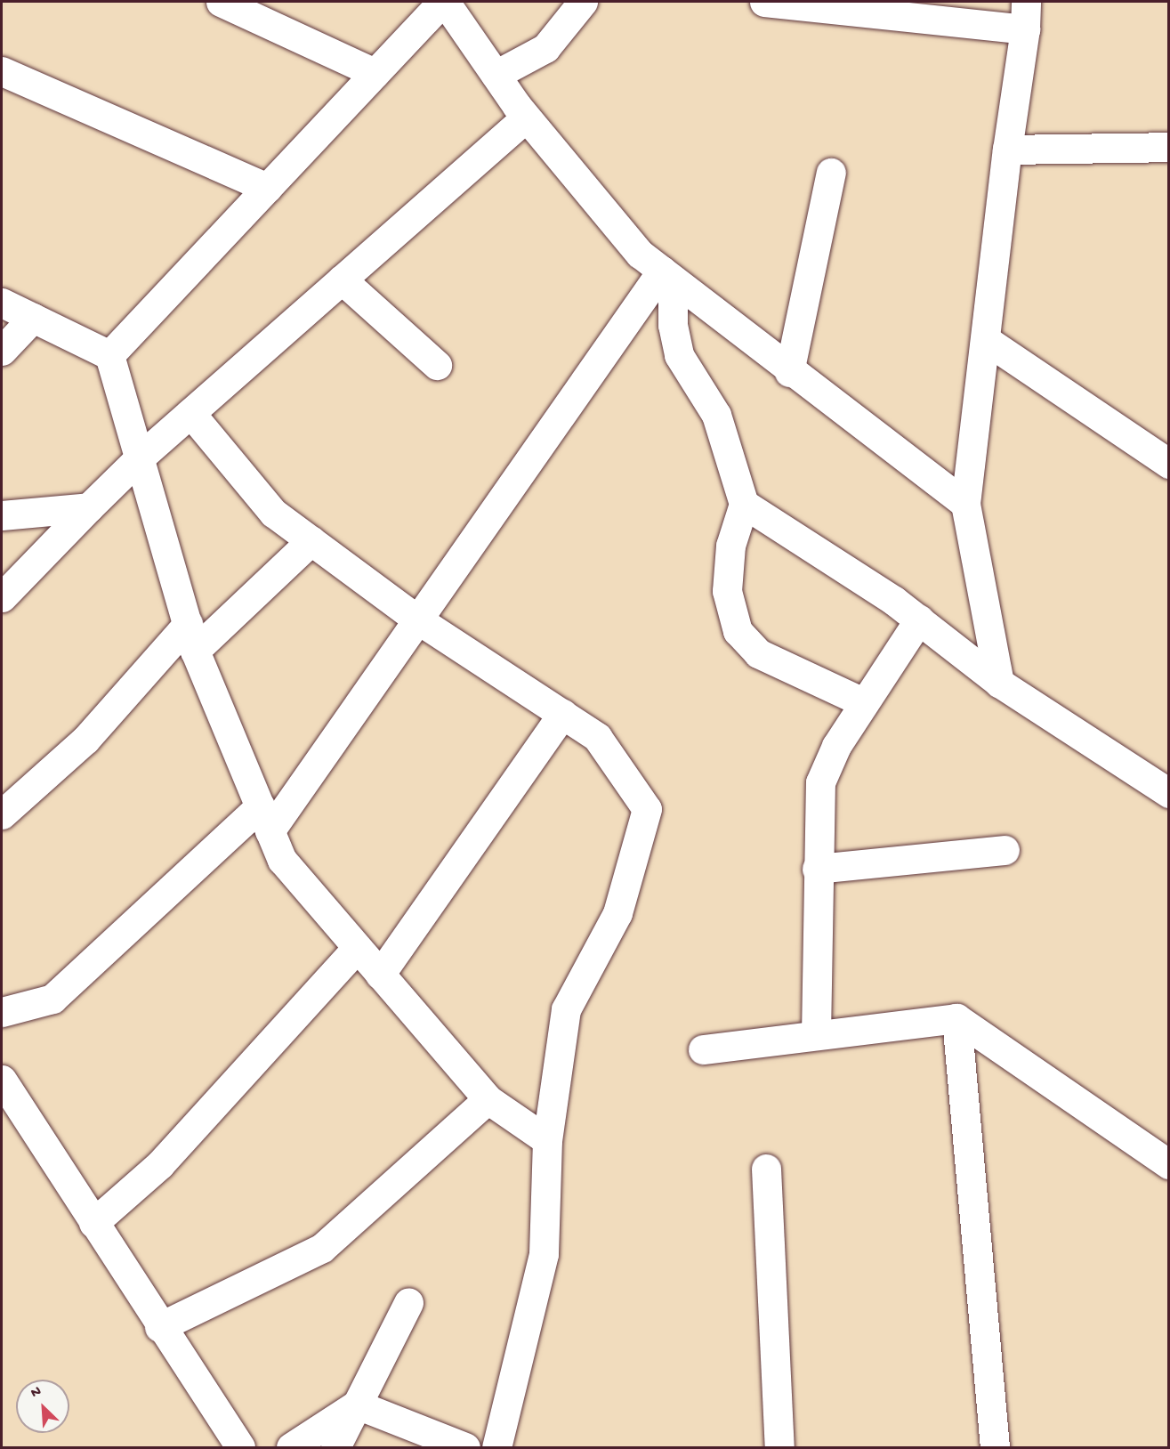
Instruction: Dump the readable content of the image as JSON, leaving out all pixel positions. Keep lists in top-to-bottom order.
{
  "north": "top left"
}
